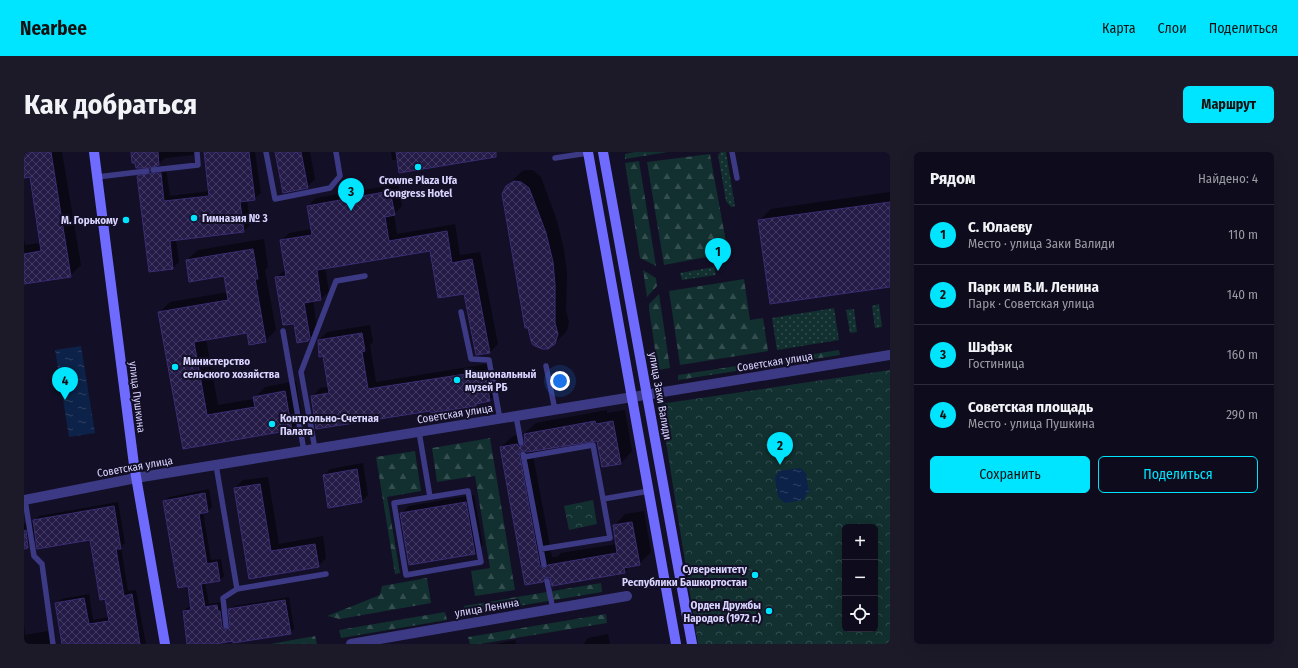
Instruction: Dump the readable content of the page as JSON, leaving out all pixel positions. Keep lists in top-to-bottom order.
{
  "streets": {
    "main road": ["улица Заки Валиди", "улица Пушкина"],
    "street": ["Советская улица", "улица Ленина"]
  },
  "crossings": [
    ["Советская улица", "улица Заки Валиди"],
    ["Советская улица", "улица Пушкина"]
  ],
  "places": [
    "Crowne Plaza Ufa Congress Hotel",
    "Гимназия № 3",
    "М. Горькому",
    "Министерство сельского хозяйства",
    "Национальный музей РБ",
    "Контрольно-Счетная Палата",
    "Суверенитету Республики Башкортостан",
    "Орден Дружбы Народов (1972 г.)"
  ],
  "page": {
    "header": "Nearbee",
    "nav": ["Карта", "Слои", "Поделиться"],
    "buttons": [
      "Маршрут",
      ["Сохранить", "Поделиться"]
    ],
    "title": "Как добраться",
    "heading": ["Рядом", "Найдено: 4"],
    "pins": [
      "3",
      "1",
      "4",
      "2"
    ],
    "list": [
      {
        "mark": "1",
        "name": "С. Юлаеву",
        "note": "Место · улица Заки Валиди",
        "value": "110 m"
      },
      {
        "mark": "2",
        "name": "Парк им В.И. Ленина",
        "note": "Парк · Советская улица",
        "value": "140 m"
      },
      {
        "mark": "3",
        "name": "Шэфэк",
        "note": "Гостиница",
        "value": "160 m"
      },
      {
        "mark": "4",
        "name": "Советская площадь",
        "note": "Место · улица Пушкина",
        "value": "290 m"
      }
    ],
    "map_buttons": ["+", "−"]
  }
}
